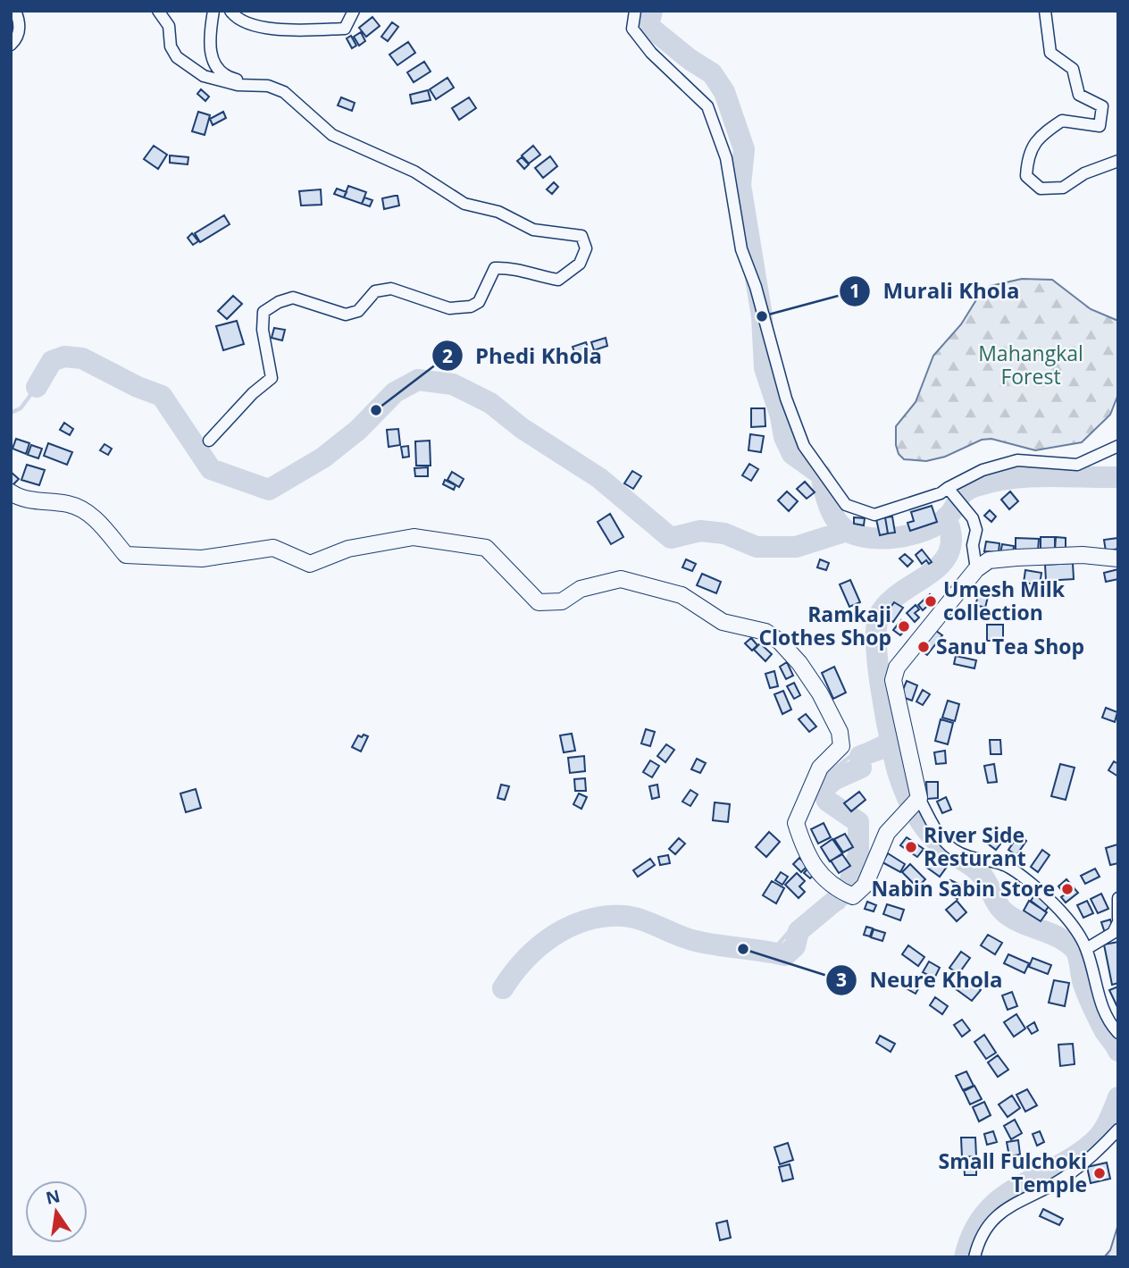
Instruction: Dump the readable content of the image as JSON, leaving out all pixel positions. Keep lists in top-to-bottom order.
{
  "parks": ["Mahangkal Forest"],
  "places": [
    "Murali Khola",
    "Phedi Khola",
    "Umesh Milk collection",
    "Ramkaji Clothes Shop",
    "Sanu Tea Shop",
    "River Side Resturant",
    "Nabin Sabin Store",
    "Neure Khola",
    "Small Fulchoki Temple"
  ],
  "north": "top"
}
